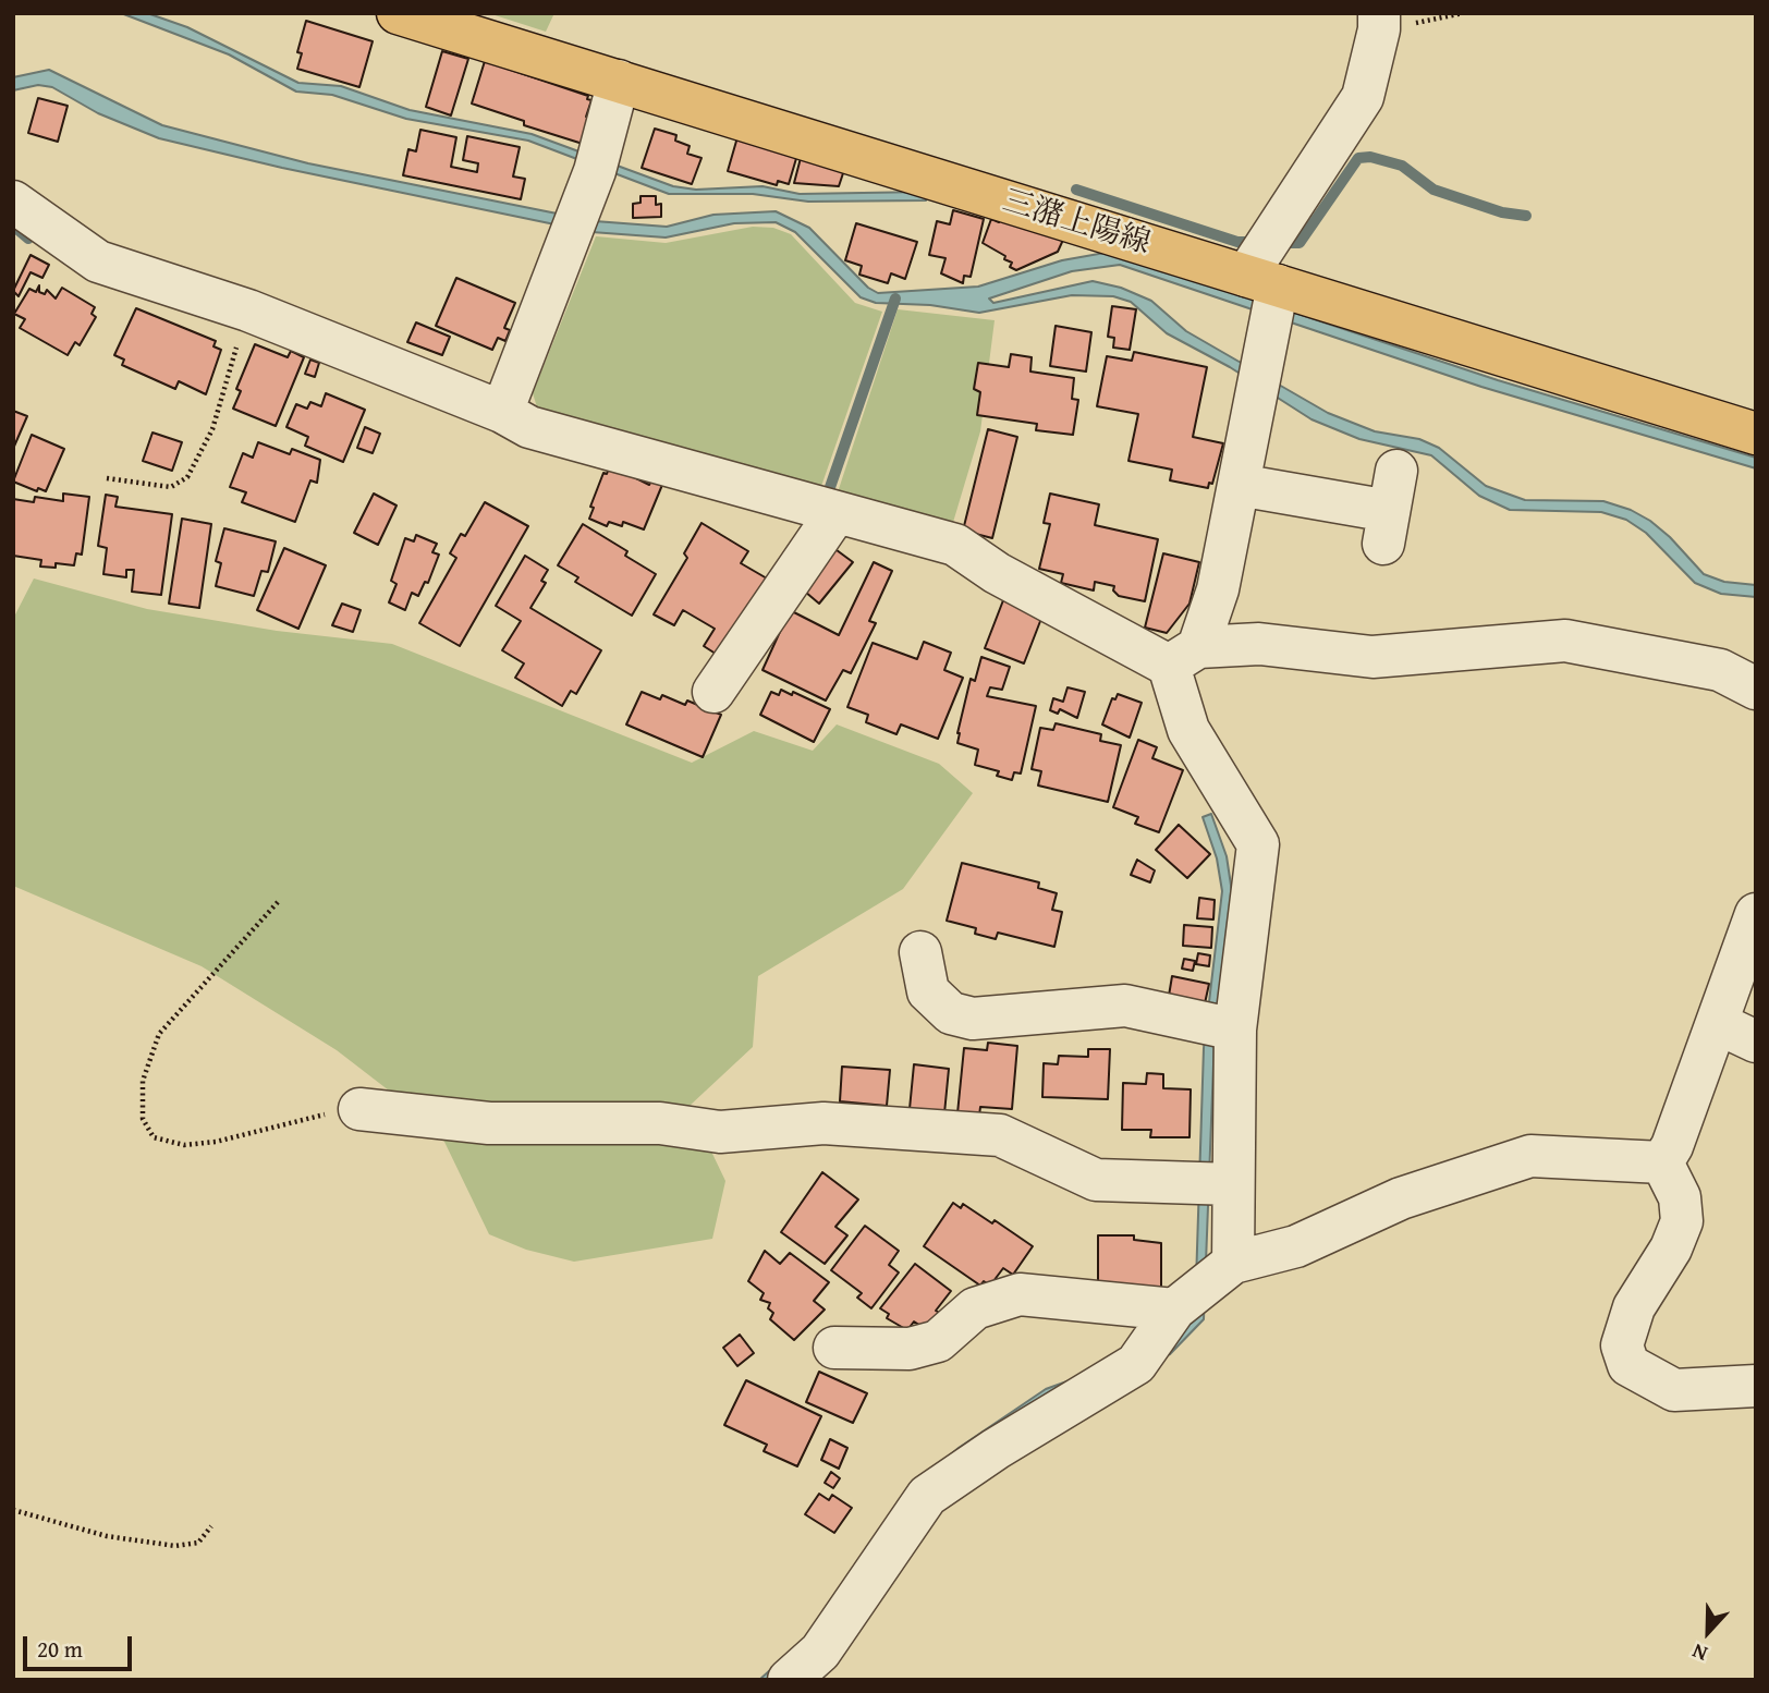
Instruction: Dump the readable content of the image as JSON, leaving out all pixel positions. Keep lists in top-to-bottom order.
{
  "streets": {
    "main road": ["三潴上陽線"]
  },
  "scale_bar": "20 m",
  "north": "bottom"
}
